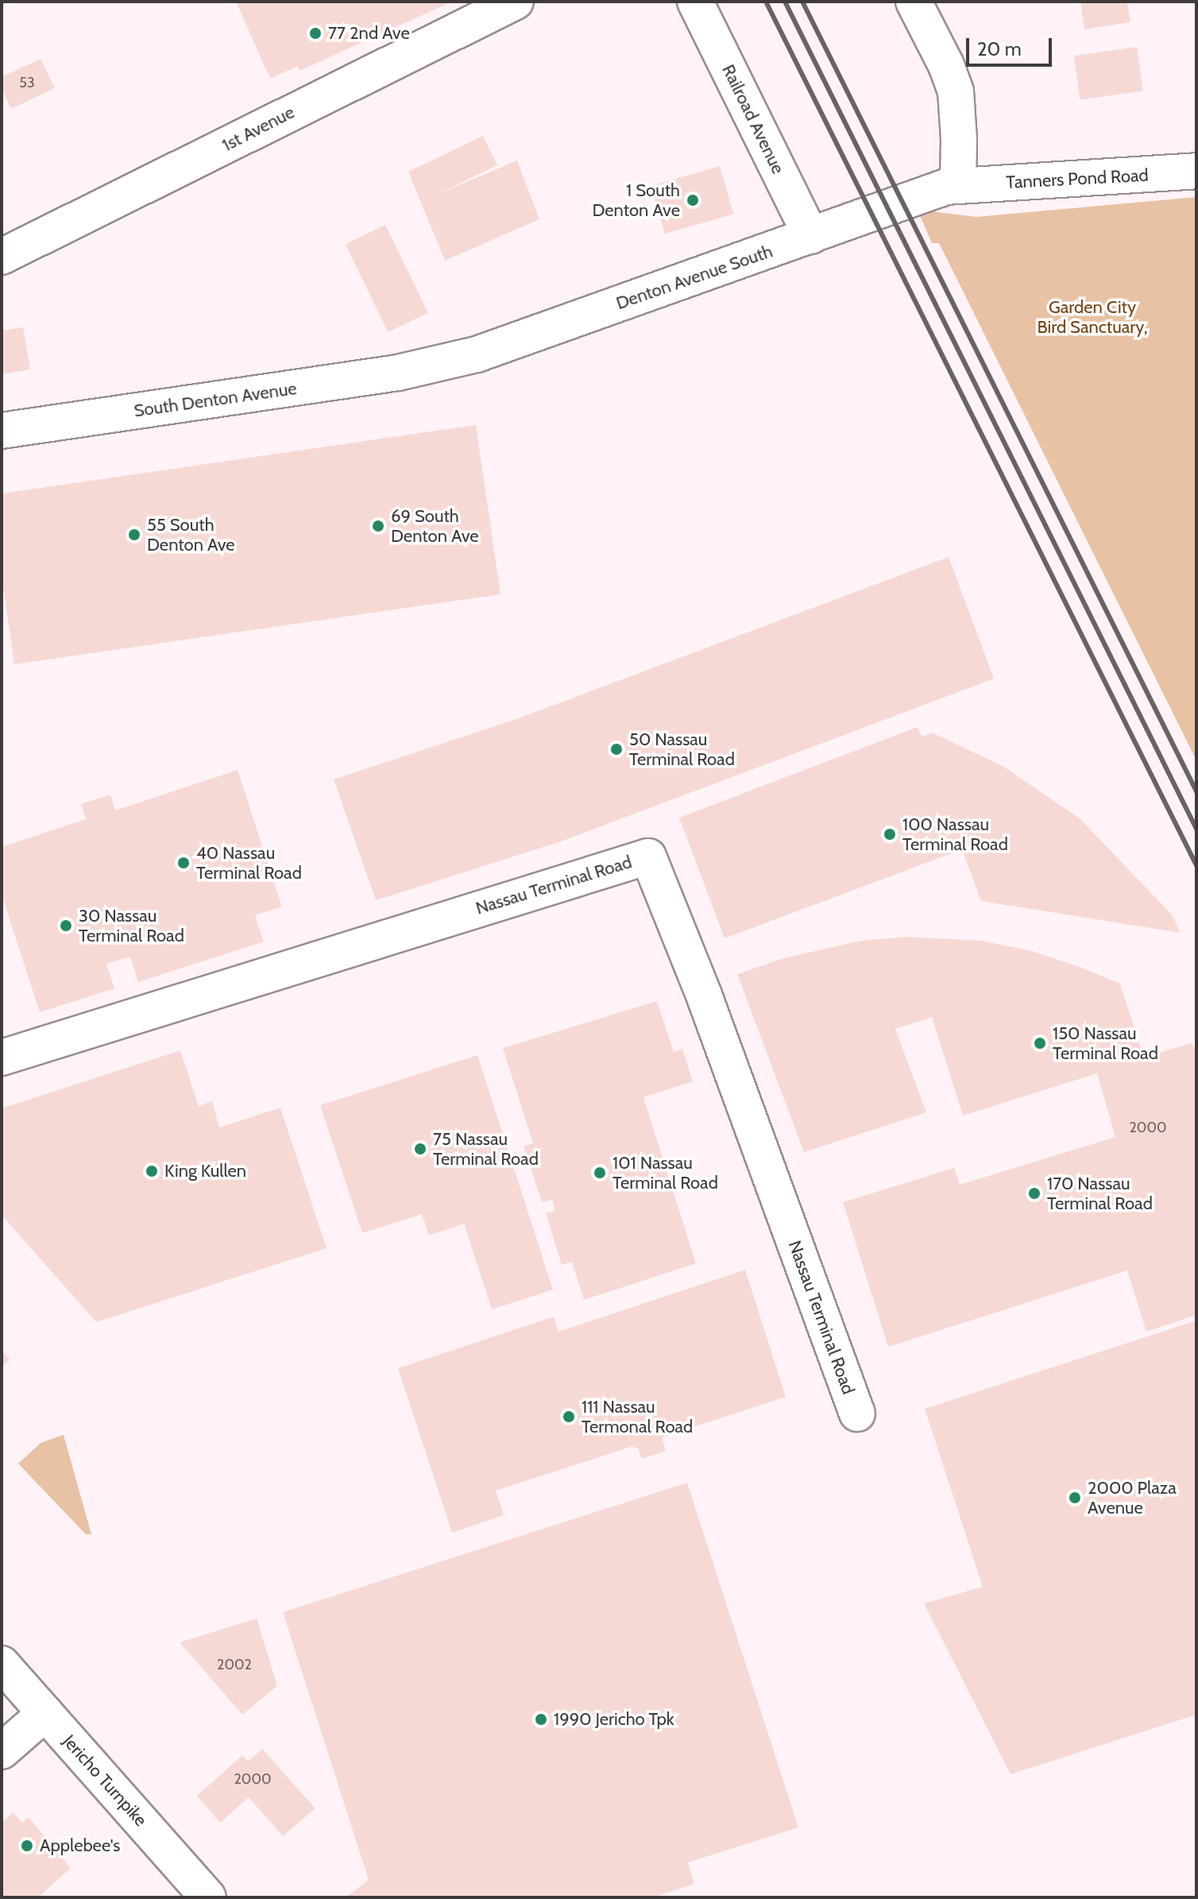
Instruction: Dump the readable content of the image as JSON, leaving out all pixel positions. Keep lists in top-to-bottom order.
{
  "streets": {
    "street": [
      "Railroad Avenue",
      "1st Avenue",
      "Tanners Pond Road",
      "Denton Avenue South",
      "South Denton Avenue",
      "Nassau Terminal Road",
      "Jericho Turnpike"
    ]
  },
  "crossings": [
    ["Railroad Avenue", "Denton Avenue South"],
    ["Tanners Pond Road", "Denton Avenue South"],
    ["Denton Avenue South", "South Denton Avenue"]
  ],
  "parks": ["Garden City Bird Sanctuary,"],
  "places": [
    "77 2nd Ave",
    "1 South Denton Ave",
    "69 South Denton Ave",
    "55 South Denton Ave",
    "50 Nassau Terminal Road",
    "100 Nassau Terminal Road",
    "40 Nassau Terminal Road",
    "30 Nassau Terminal Road",
    "150 Nassau Terminal Road",
    "75 Nassau Terminal Road",
    "King Kullen",
    "101 Nassau Terminal Road",
    "170 Nassau Terminal Road",
    "111 Nassau Termonal Road",
    "2000 Plaza Avenue",
    "1990 Jericho Tpk",
    "Applebee's"
  ],
  "house_numbers": [
    "53",
    "2000",
    "2002",
    "2000"
  ],
  "scale_bar": "20 m"
}
